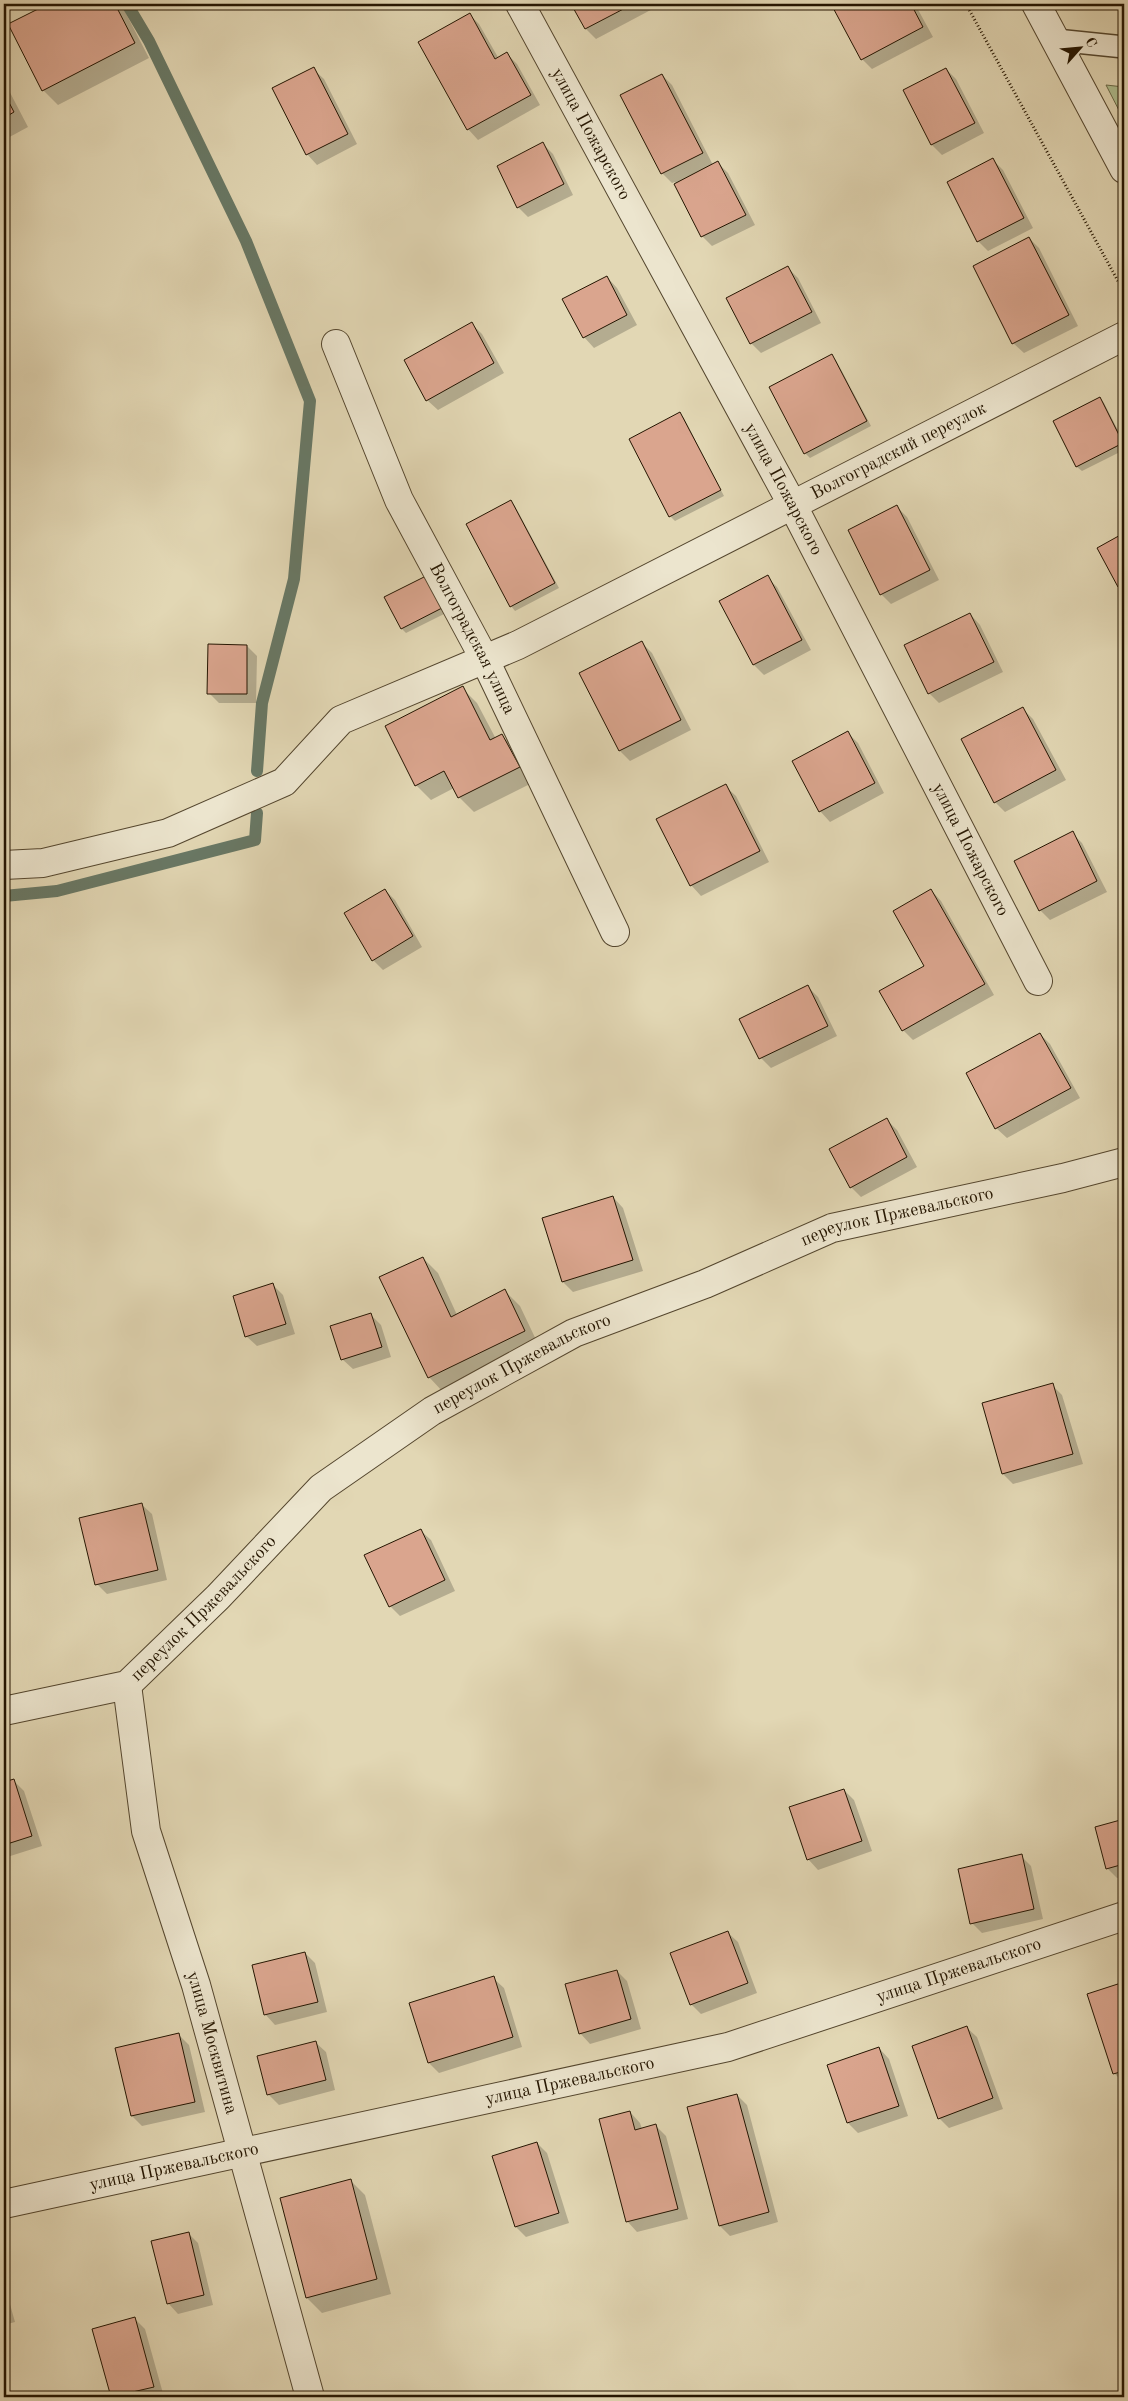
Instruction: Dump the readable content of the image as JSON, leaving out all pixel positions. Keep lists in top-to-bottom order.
{
  "streets": {
    "street": [
      "улица Пожарского",
      "Волгоградский переулок",
      "Волгоградская улица",
      "переулок Пржевальского",
      "улица Пржевальского",
      "улица Москвитина"
    ]
  },
  "crossings": [
    ["улица Пожарского", "Волгоградский переулок"],
    ["Волгоградский переулок", "Волгоградская улица"],
    ["переулок Пржевальского", "улица Москвитина"],
    ["улица Пржевальского", "улица Москвитина"]
  ],
  "north": "top right"
}
